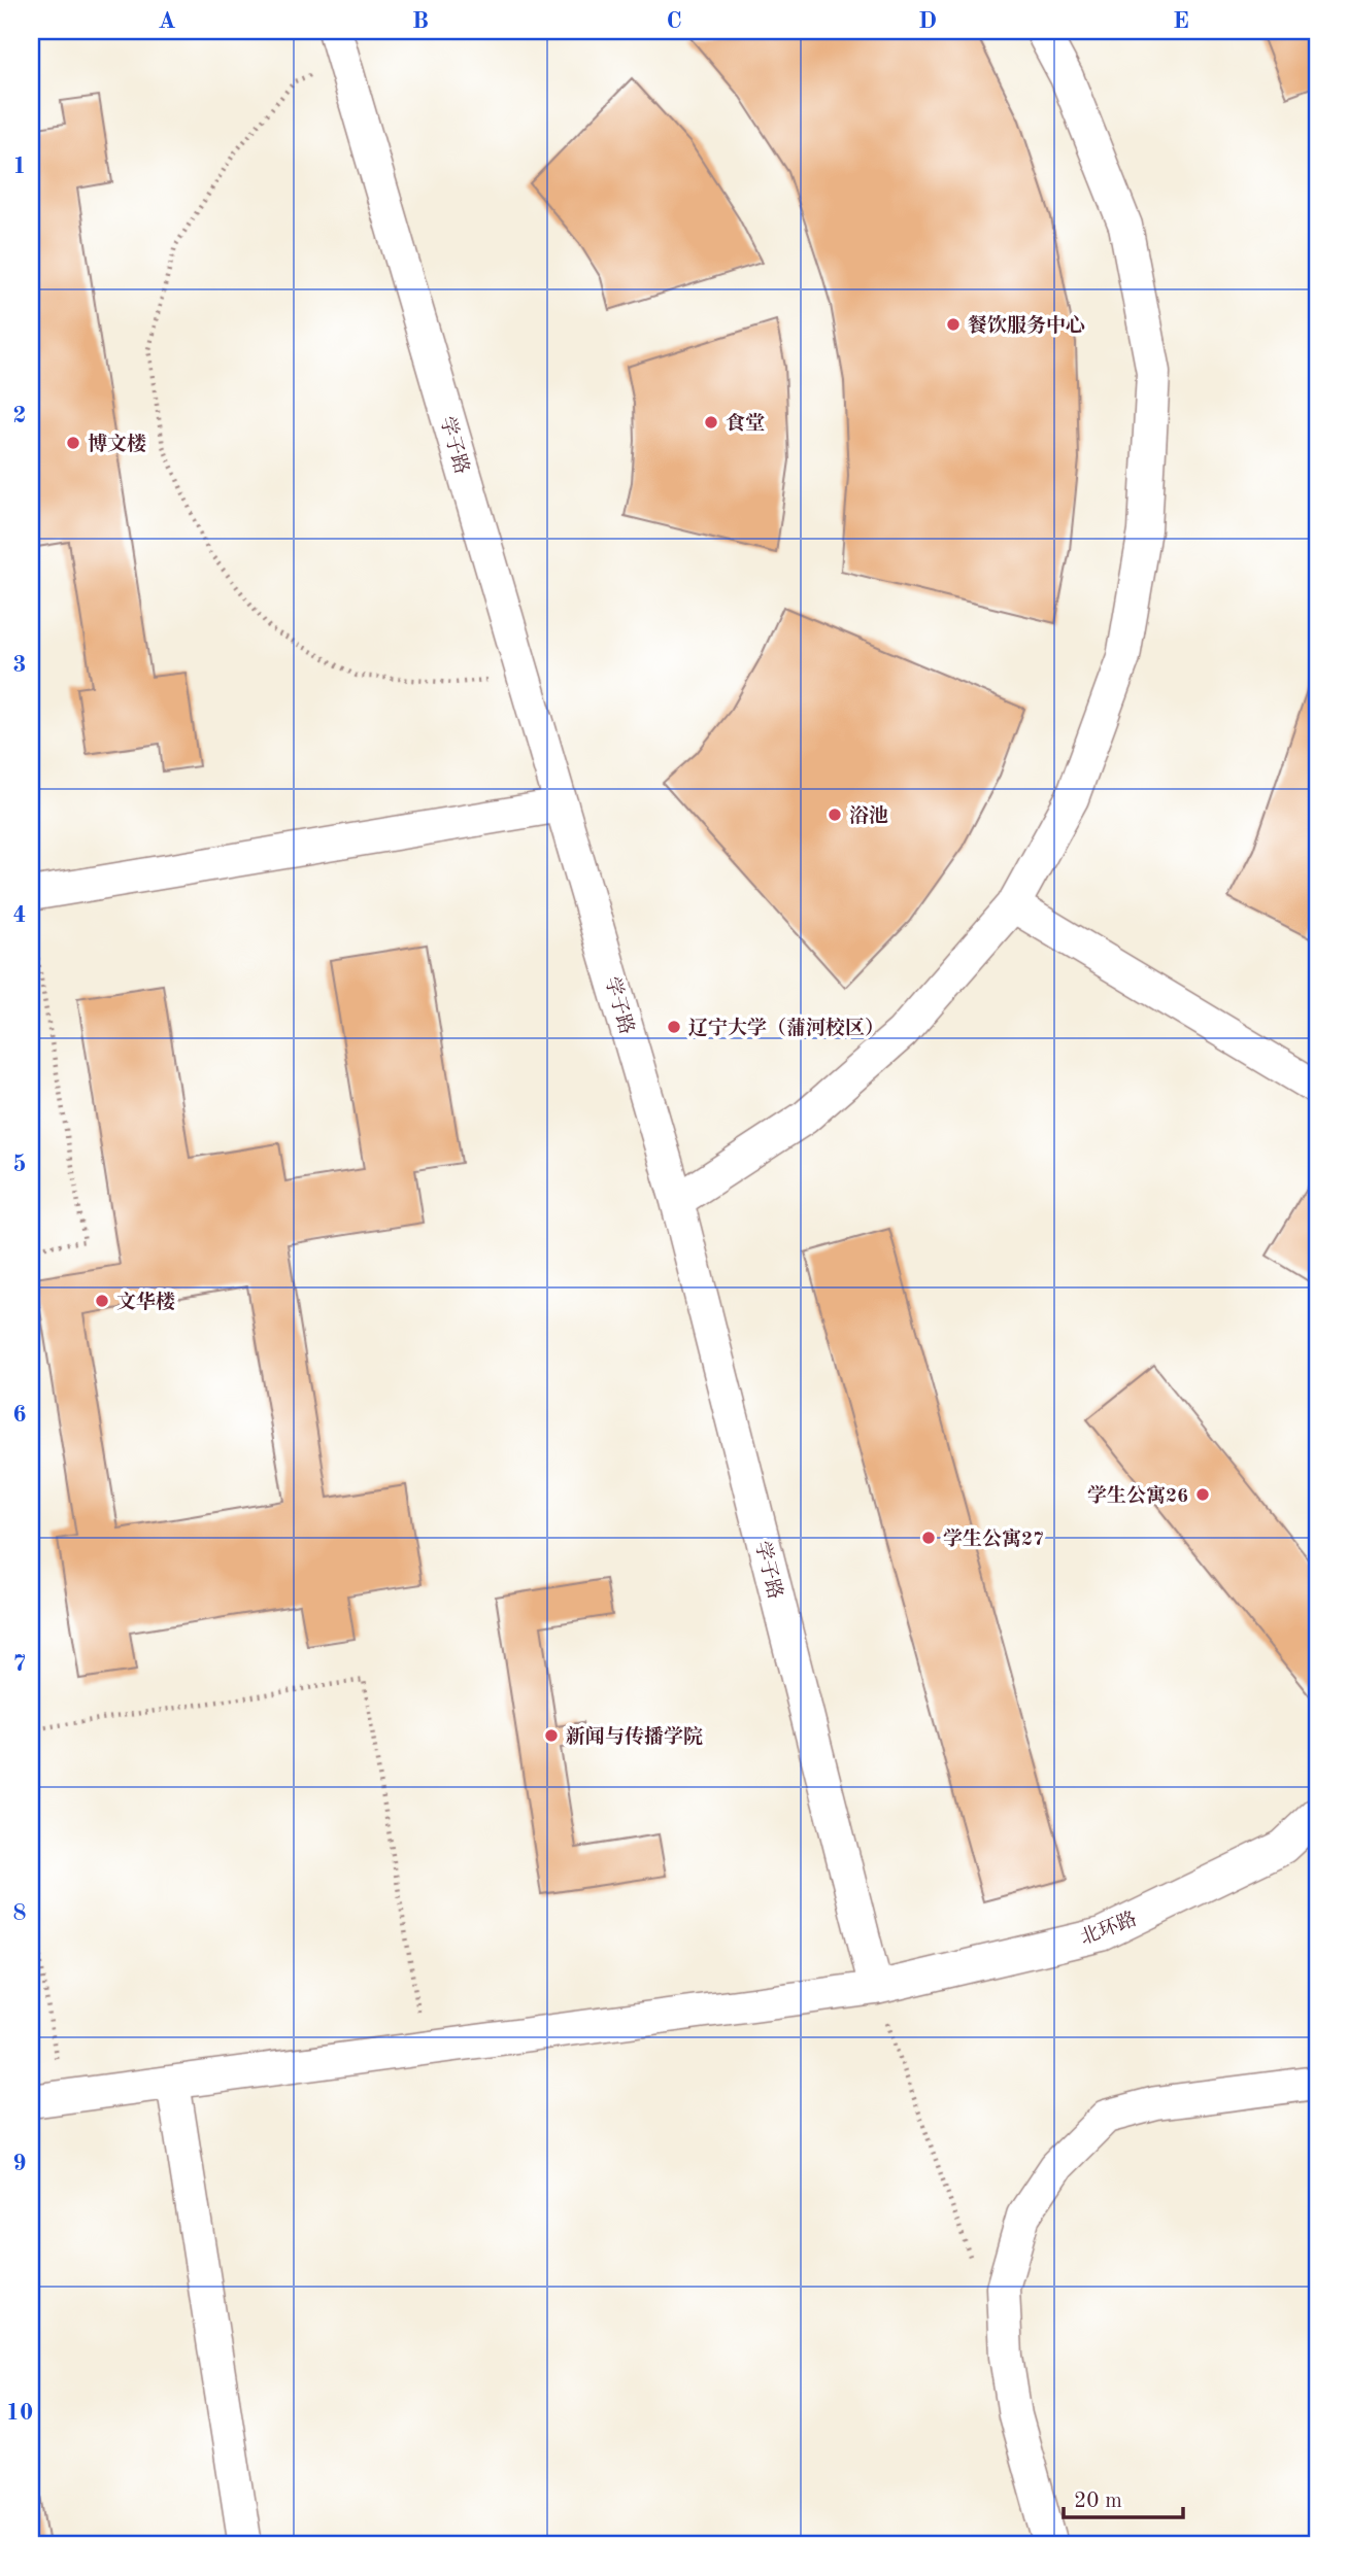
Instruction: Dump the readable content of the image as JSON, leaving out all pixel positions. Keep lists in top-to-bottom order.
{
  "streets": {
    "street": ["学子路", "北环路"]
  },
  "crossings": [
    ["学子路", "北环路"]
  ],
  "places": [
    "餐饮服务中心",
    "食堂",
    "博文楼",
    "浴池",
    "辽宁大学（蒲河校区）",
    "文华楼",
    "学生公寓26",
    "学生公寓27",
    "新闻与传播学院"
  ],
  "scale_bar": "20 m",
  "grid": {
    "columns": [
      "A",
      "B",
      "C",
      "D",
      "E"
    ],
    "rows": [
      "1",
      "2",
      "3",
      "4",
      "5",
      "6",
      "7",
      "8",
      "9",
      "10"
    ]
  }
}
